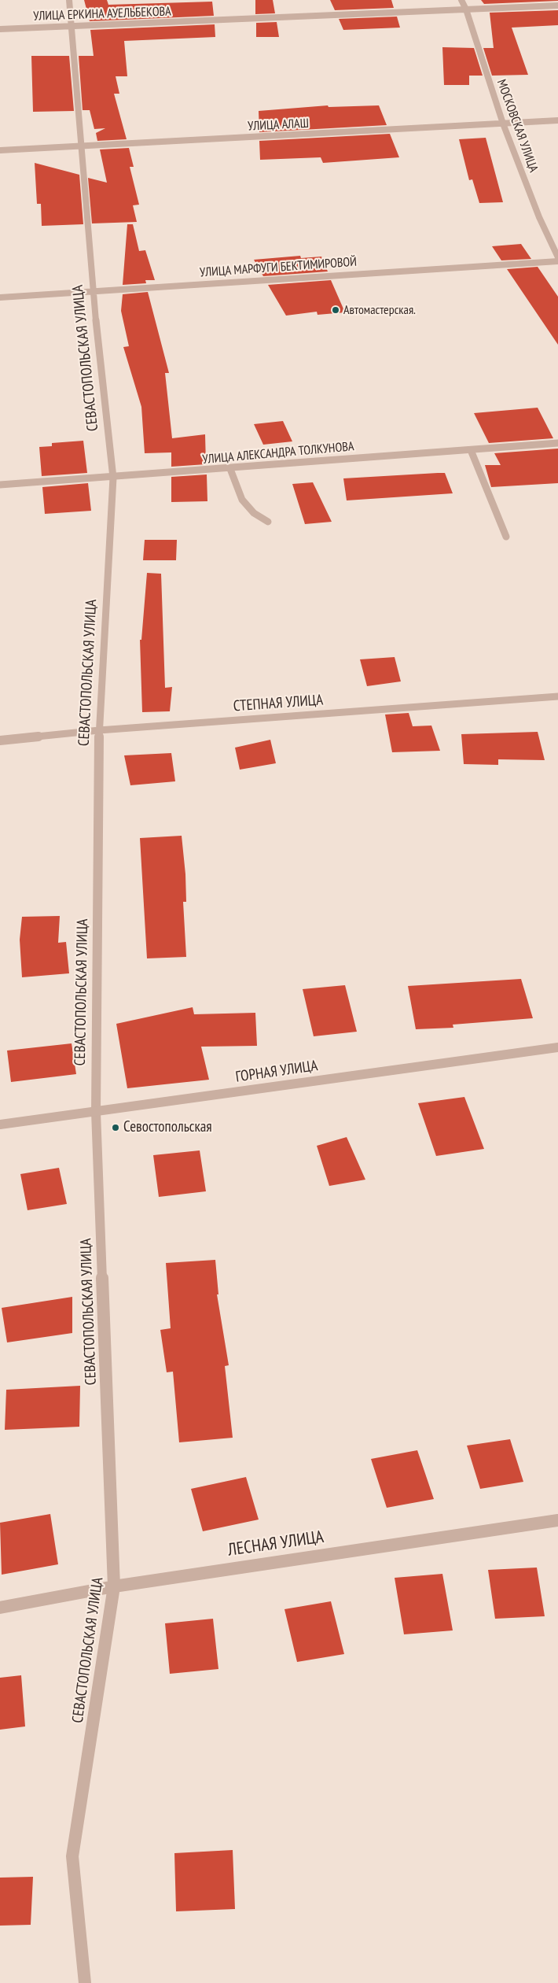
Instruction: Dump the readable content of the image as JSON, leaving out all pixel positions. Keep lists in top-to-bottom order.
{
  "streets": {
    "street": [
      "УЛИЦА ЕРКИНА АУЕЛЬБЕКОВА",
      "УЛИЦА АЛАШ",
      "МОСКОВСКАЯ УЛИЦА",
      "УЛИЦА МАРФУГИ БЕКТИМИРОВОЙ",
      "СЕВАСТОПОЛЬСКАЯ УЛИЦА",
      "УЛИЦА АЛЕКСАНДРА ТОЛКУНОВА",
      "СТЕПНАЯ УЛИЦА",
      "ГОРНАЯ УЛИЦА",
      "ЛЕСНАЯ УЛИЦА"
    ]
  },
  "crossings": [
    ["УЛИЦА ЕРКИНА АУЕЛЬБЕКОВА", "МОСКОВСКАЯ УЛИЦА"],
    ["УЛИЦА ЕРКИНА АУЕЛЬБЕКОВА", "СЕВАСТОПОЛЬСКАЯ УЛИЦА"],
    ["УЛИЦА АЛАШ", "МОСКОВСКАЯ УЛИЦА"],
    ["УЛИЦА АЛАШ", "СЕВАСТОПОЛЬСКАЯ УЛИЦА"],
    ["УЛИЦА МАРФУГИ БЕКТИМИРОВОЙ", "СЕВАСТОПОЛЬСКАЯ УЛИЦА"],
    ["СЕВАСТОПОЛЬСКАЯ УЛИЦА", "УЛИЦА АЛЕКСАНДРА ТОЛКУНОВА"],
    ["СЕВАСТОПОЛЬСКАЯ УЛИЦА", "СТЕПНАЯ УЛИЦА"],
    ["СЕВАСТОПОЛЬСКАЯ УЛИЦА", "ГОРНАЯ УЛИЦА"],
    ["СЕВАСТОПОЛЬСКАЯ УЛИЦА", "ЛЕСНАЯ УЛИЦА"]
  ],
  "places": ["Автомастерская.", "Севостопольская"]
}
